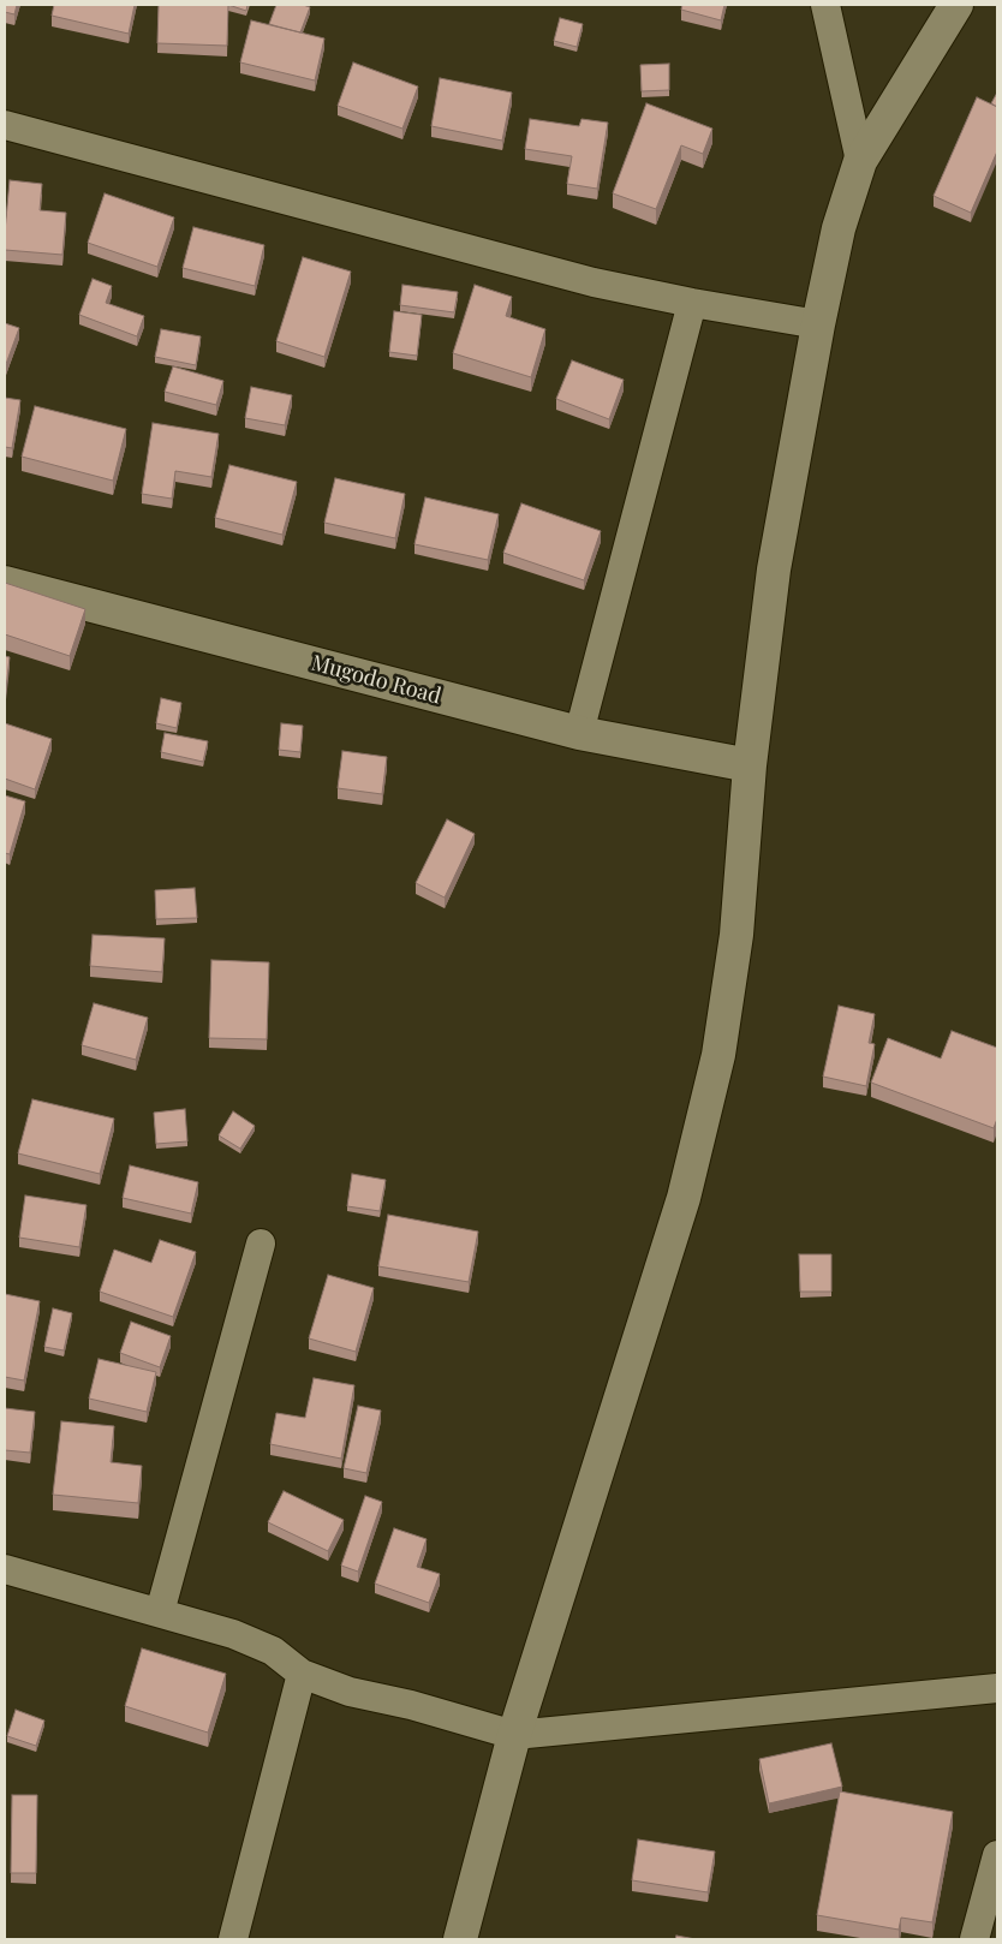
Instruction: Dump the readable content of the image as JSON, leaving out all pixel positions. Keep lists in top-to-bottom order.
{
  "streets": {
    "street": ["Mugodo Road"]
  }
}
